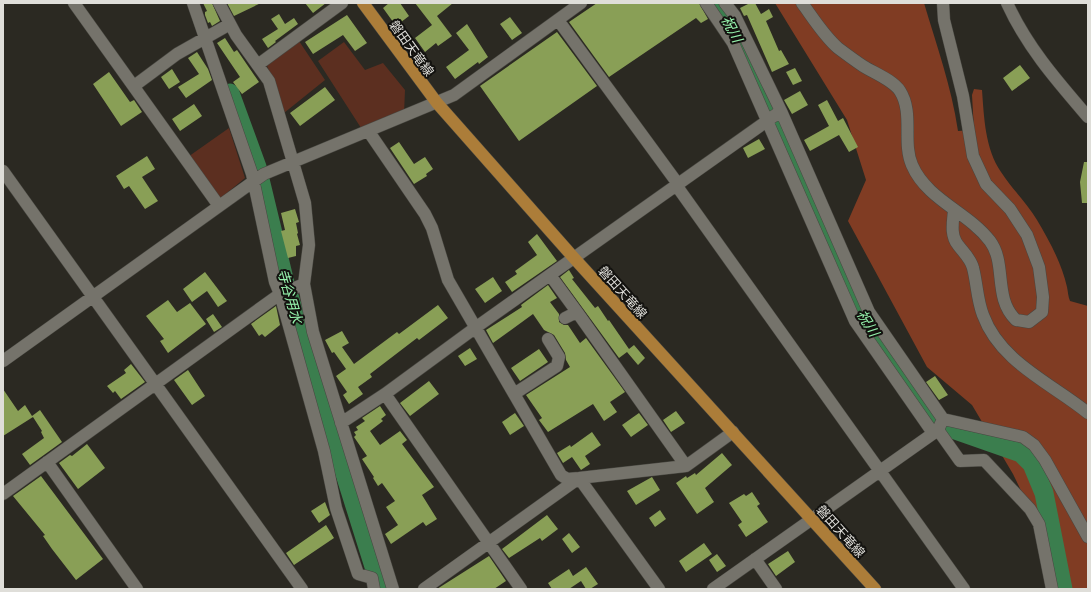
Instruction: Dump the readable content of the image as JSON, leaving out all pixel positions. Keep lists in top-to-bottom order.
{
  "streets": {
    "main road": ["磐田天竜線"]
  },
  "water": ["祝川", "寺谷用水"]
}
